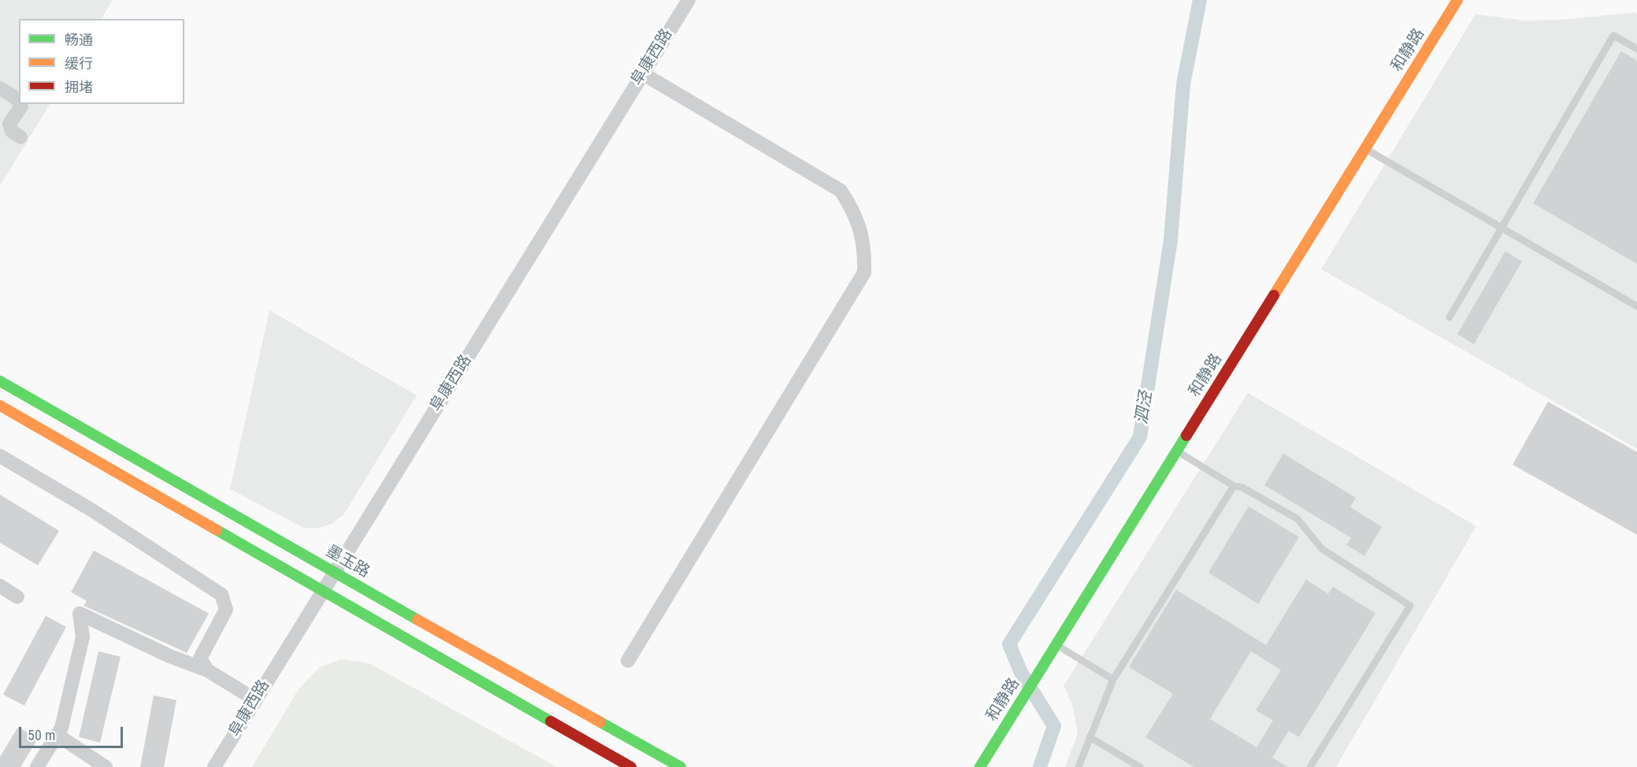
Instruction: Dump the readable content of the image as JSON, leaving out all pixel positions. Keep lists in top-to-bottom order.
{
  "streets": {
    "main road": ["和静路", "墨玉路"],
    "street": ["阜康西路"]
  },
  "crossings": [
    ["阜康西路", "墨玉路"]
  ],
  "water": ["泗泾"],
  "legend": ["畅通", "缓行", "拥堵"],
  "scale_bar": "50 m"
}
